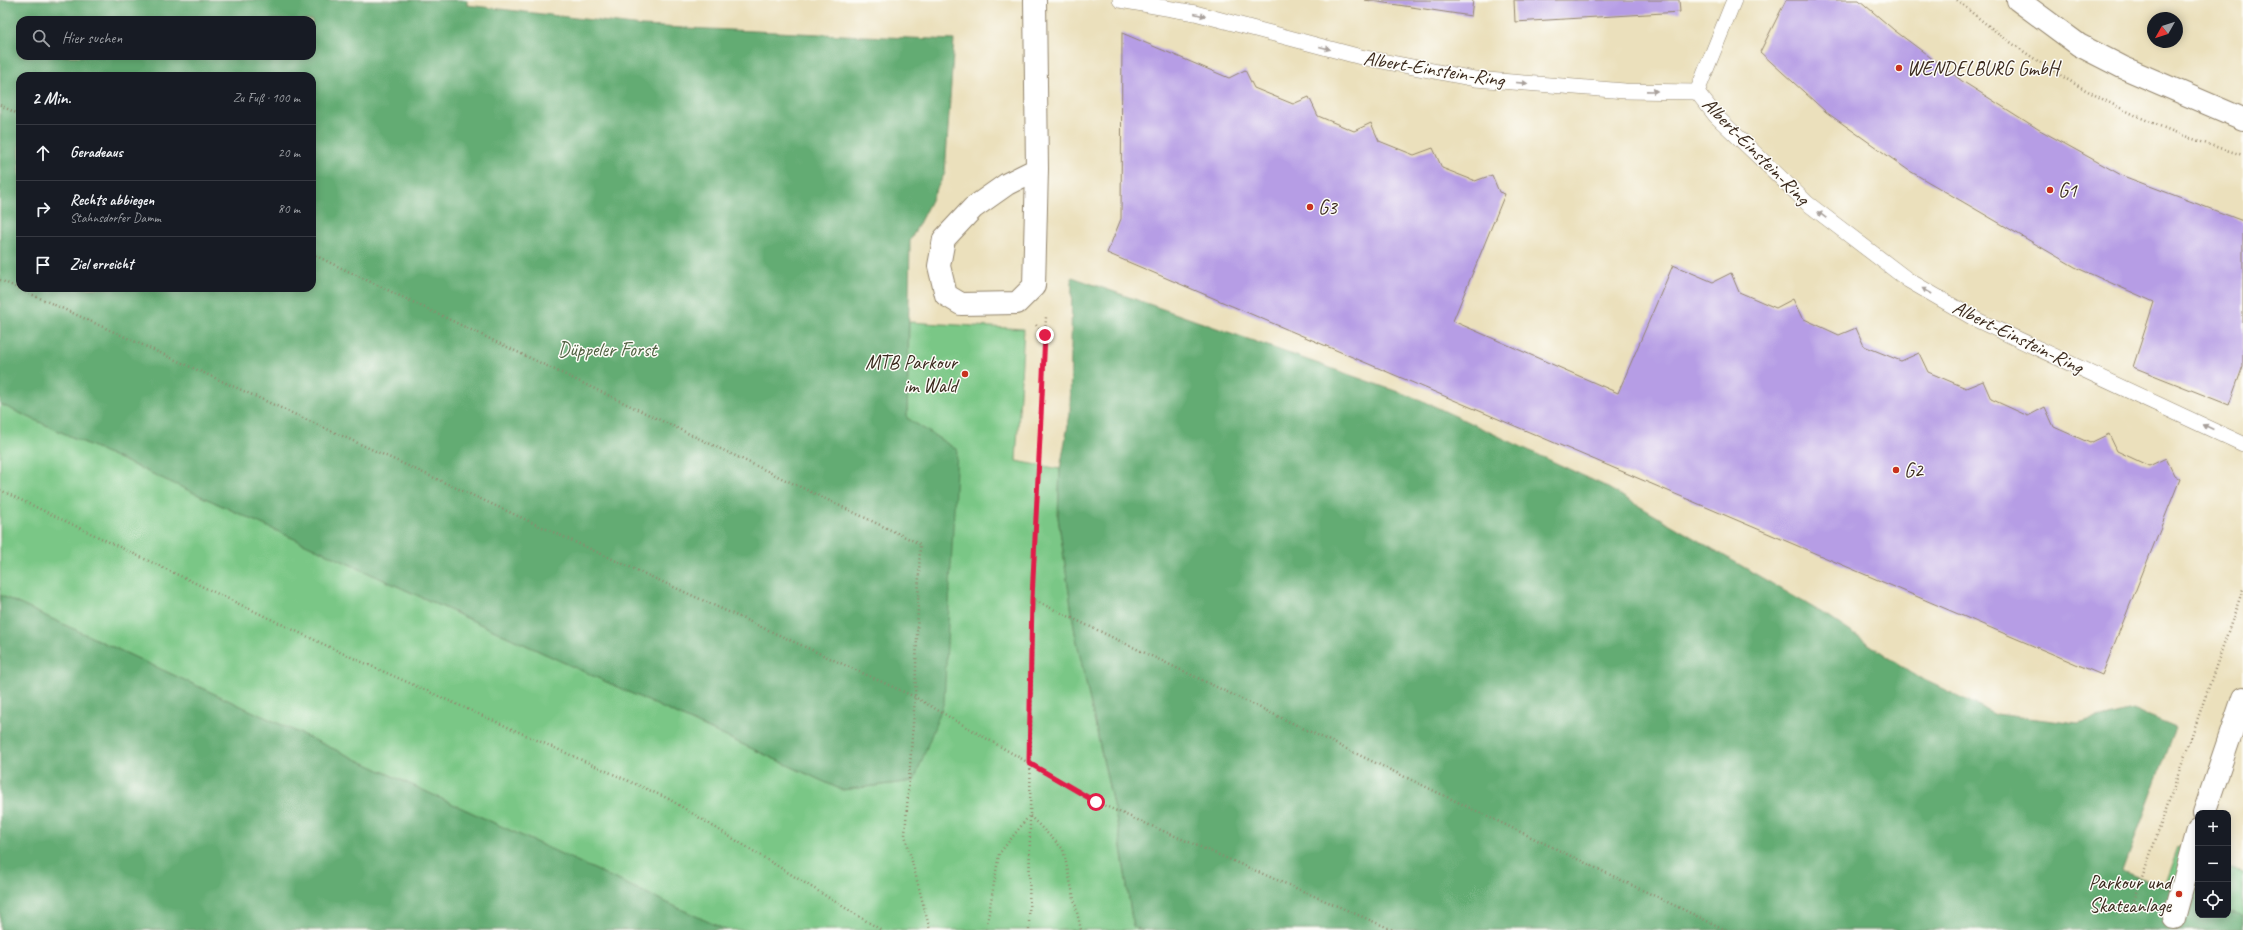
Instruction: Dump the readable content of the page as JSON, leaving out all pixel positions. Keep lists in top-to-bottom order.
{
  "streets": {
    "lane": ["Albert-Einstein-Ring"]
  },
  "parks": ["Düppeler Forst"],
  "places": [
    "WENDELBURG GmbH",
    "G1",
    "G3",
    "MTB Parkour im Wald",
    "G2",
    "Parkour und Skateanlage"
  ],
  "north": "bottom left",
  "page": {
    "search": "Hier suchen",
    "heading": ["2 Min.", "Zu Fuß · 100 m"],
    "list": [
      ["Geradeaus", "20 m"],
      ["Rechts abbiegen", "Stahnsdorfer Damm", "80 m"],
      "Ziel erreicht"
    ],
    "map_buttons": ["+", "−"]
  }
}
